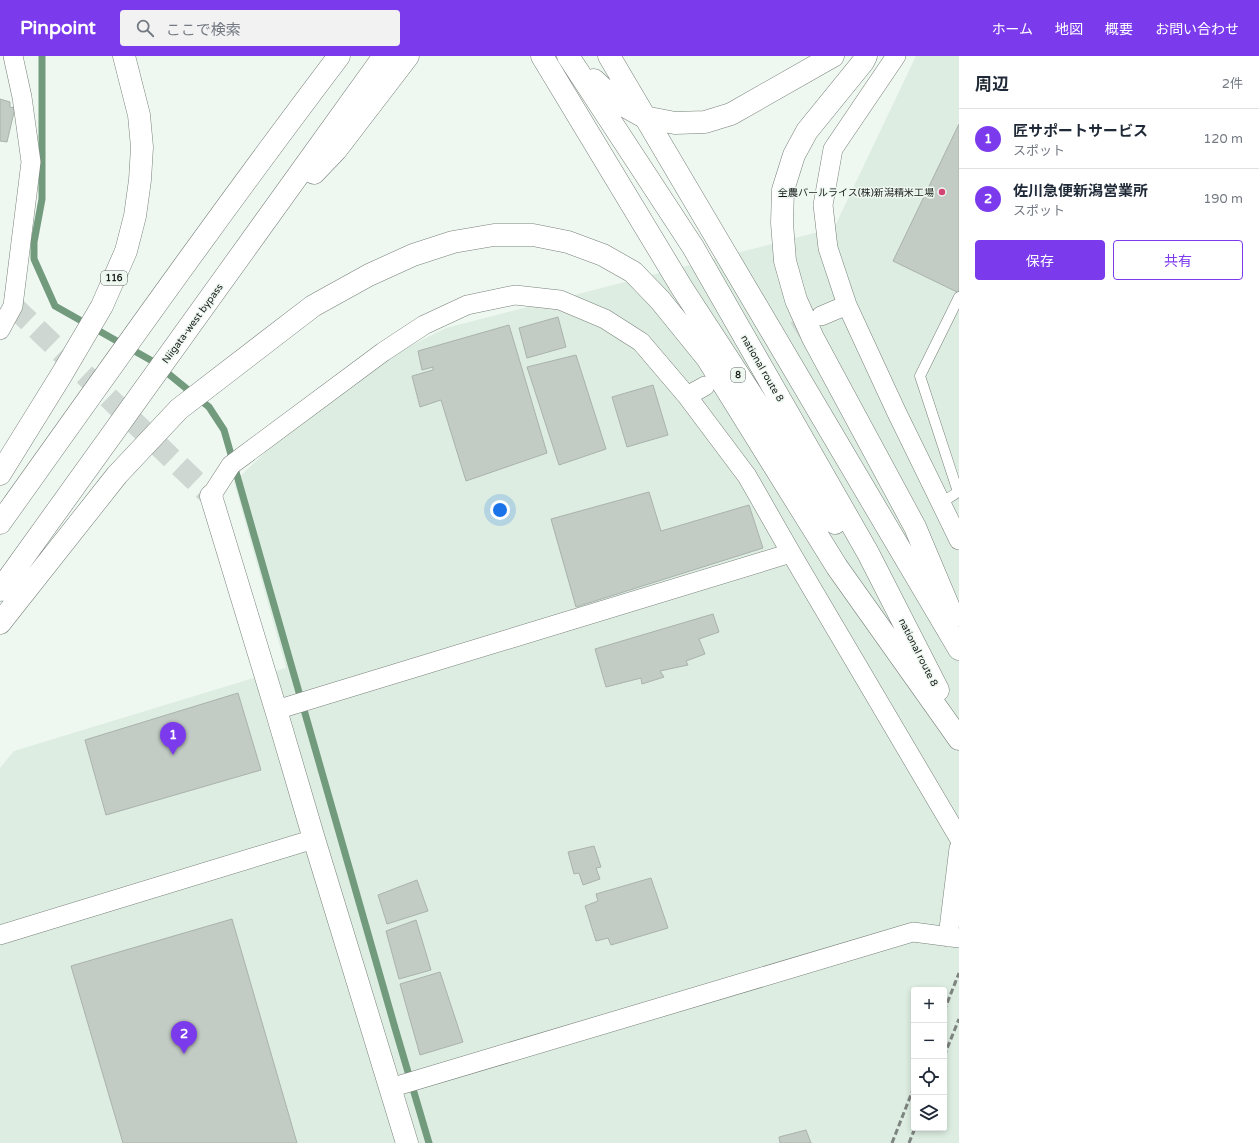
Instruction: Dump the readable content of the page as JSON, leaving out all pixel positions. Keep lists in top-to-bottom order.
{
  "streets": {
    "main road": [
      "116",
      "Niigata-west bypass",
      "national route 8",
      "8"
    ]
  },
  "crossings": [
    ["national route 8", "8"]
  ],
  "places": ["全農パールライス(株)新潟精米工場"],
  "page": {
    "header": "Pinpoint",
    "search": "ここで検索",
    "nav": [
      "ホーム",
      "地図",
      "概要",
      "お問い合わせ"
    ],
    "heading": ["周辺", "2件"],
    "list": [
      {
        "mark": "1",
        "name": "匠サポートサービス",
        "note": "スポット",
        "value": "120 m"
      },
      {
        "mark": "2",
        "name": "佐川急便新潟営業所",
        "note": "スポット",
        "value": "190 m"
      }
    ],
    "buttons": ["保存", "共有"],
    "pins": ["1", "2"],
    "map_buttons": ["+", "−"]
  }
}
